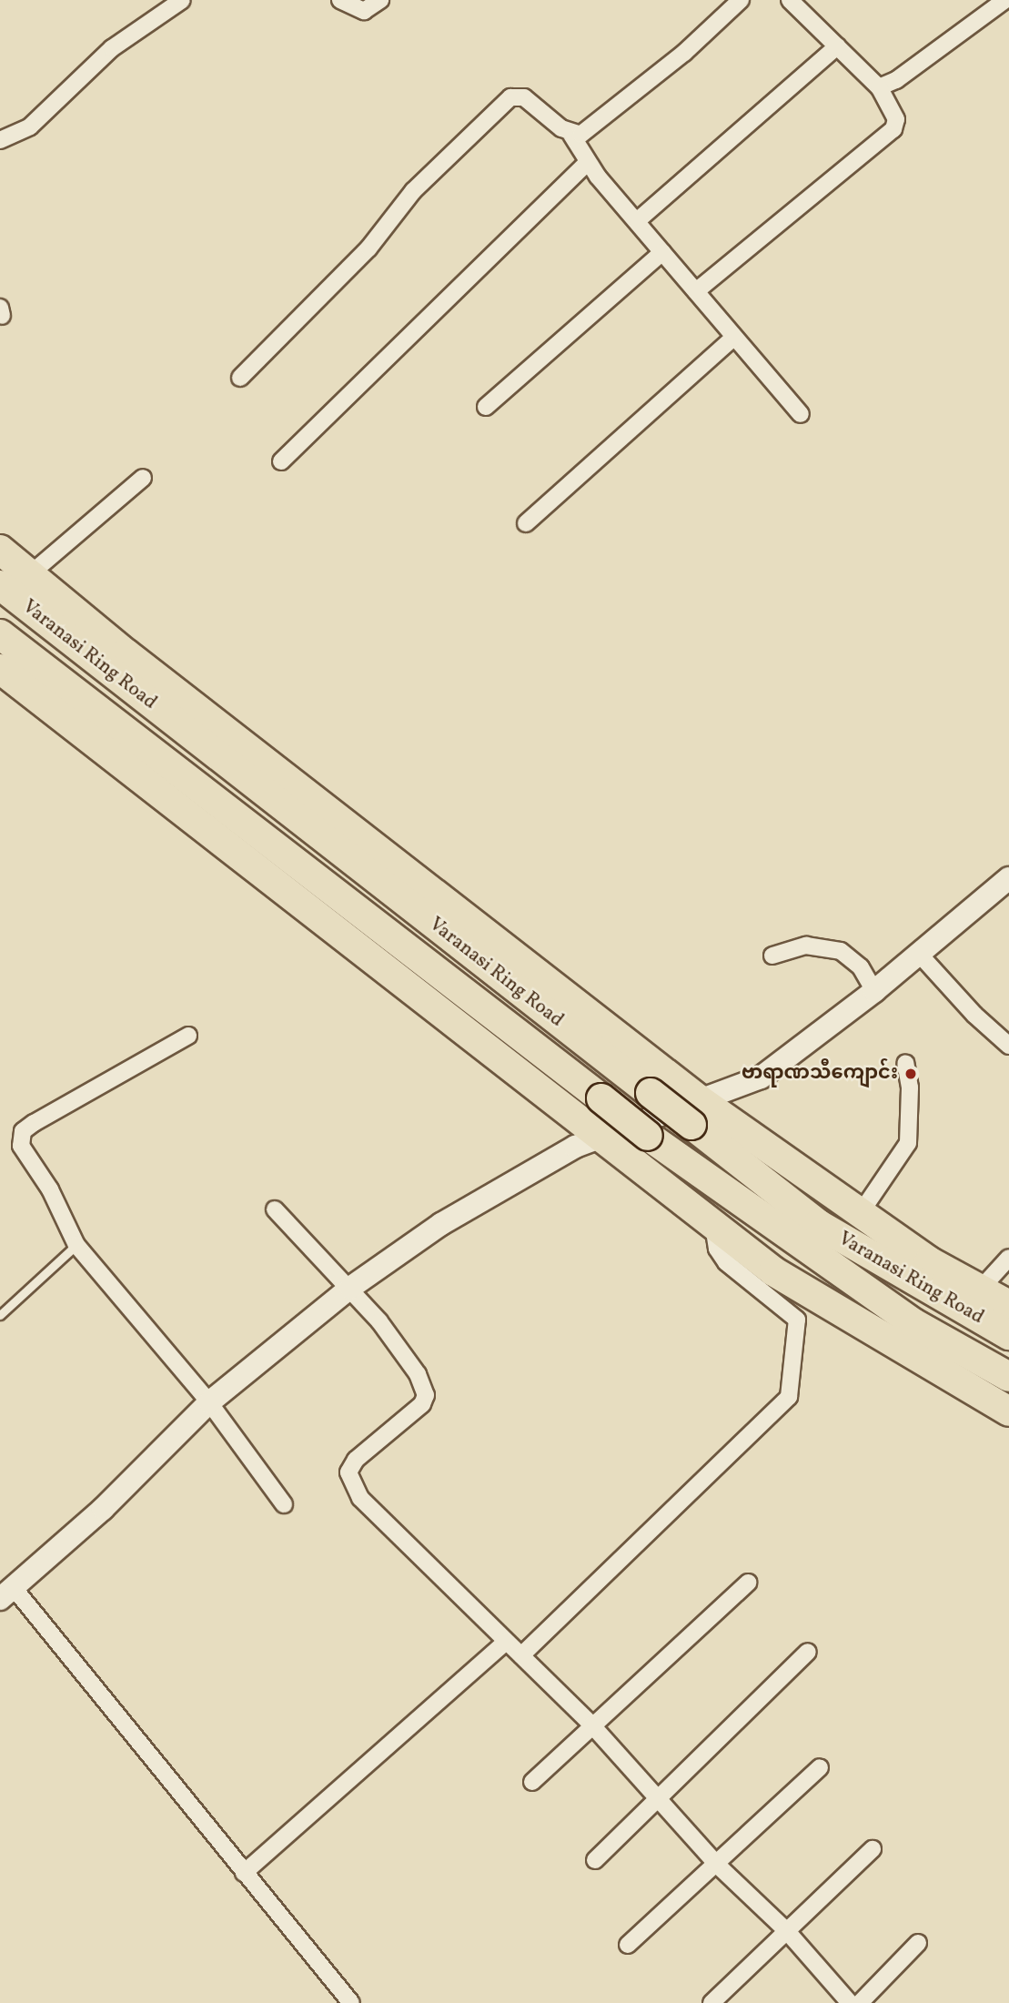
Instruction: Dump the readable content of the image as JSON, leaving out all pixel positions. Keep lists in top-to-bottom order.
{
  "streets": {
    "highway": ["Varanasi Ring Road"]
  },
  "places": ["ဗာရာဏသီကျောင်း"]
}
